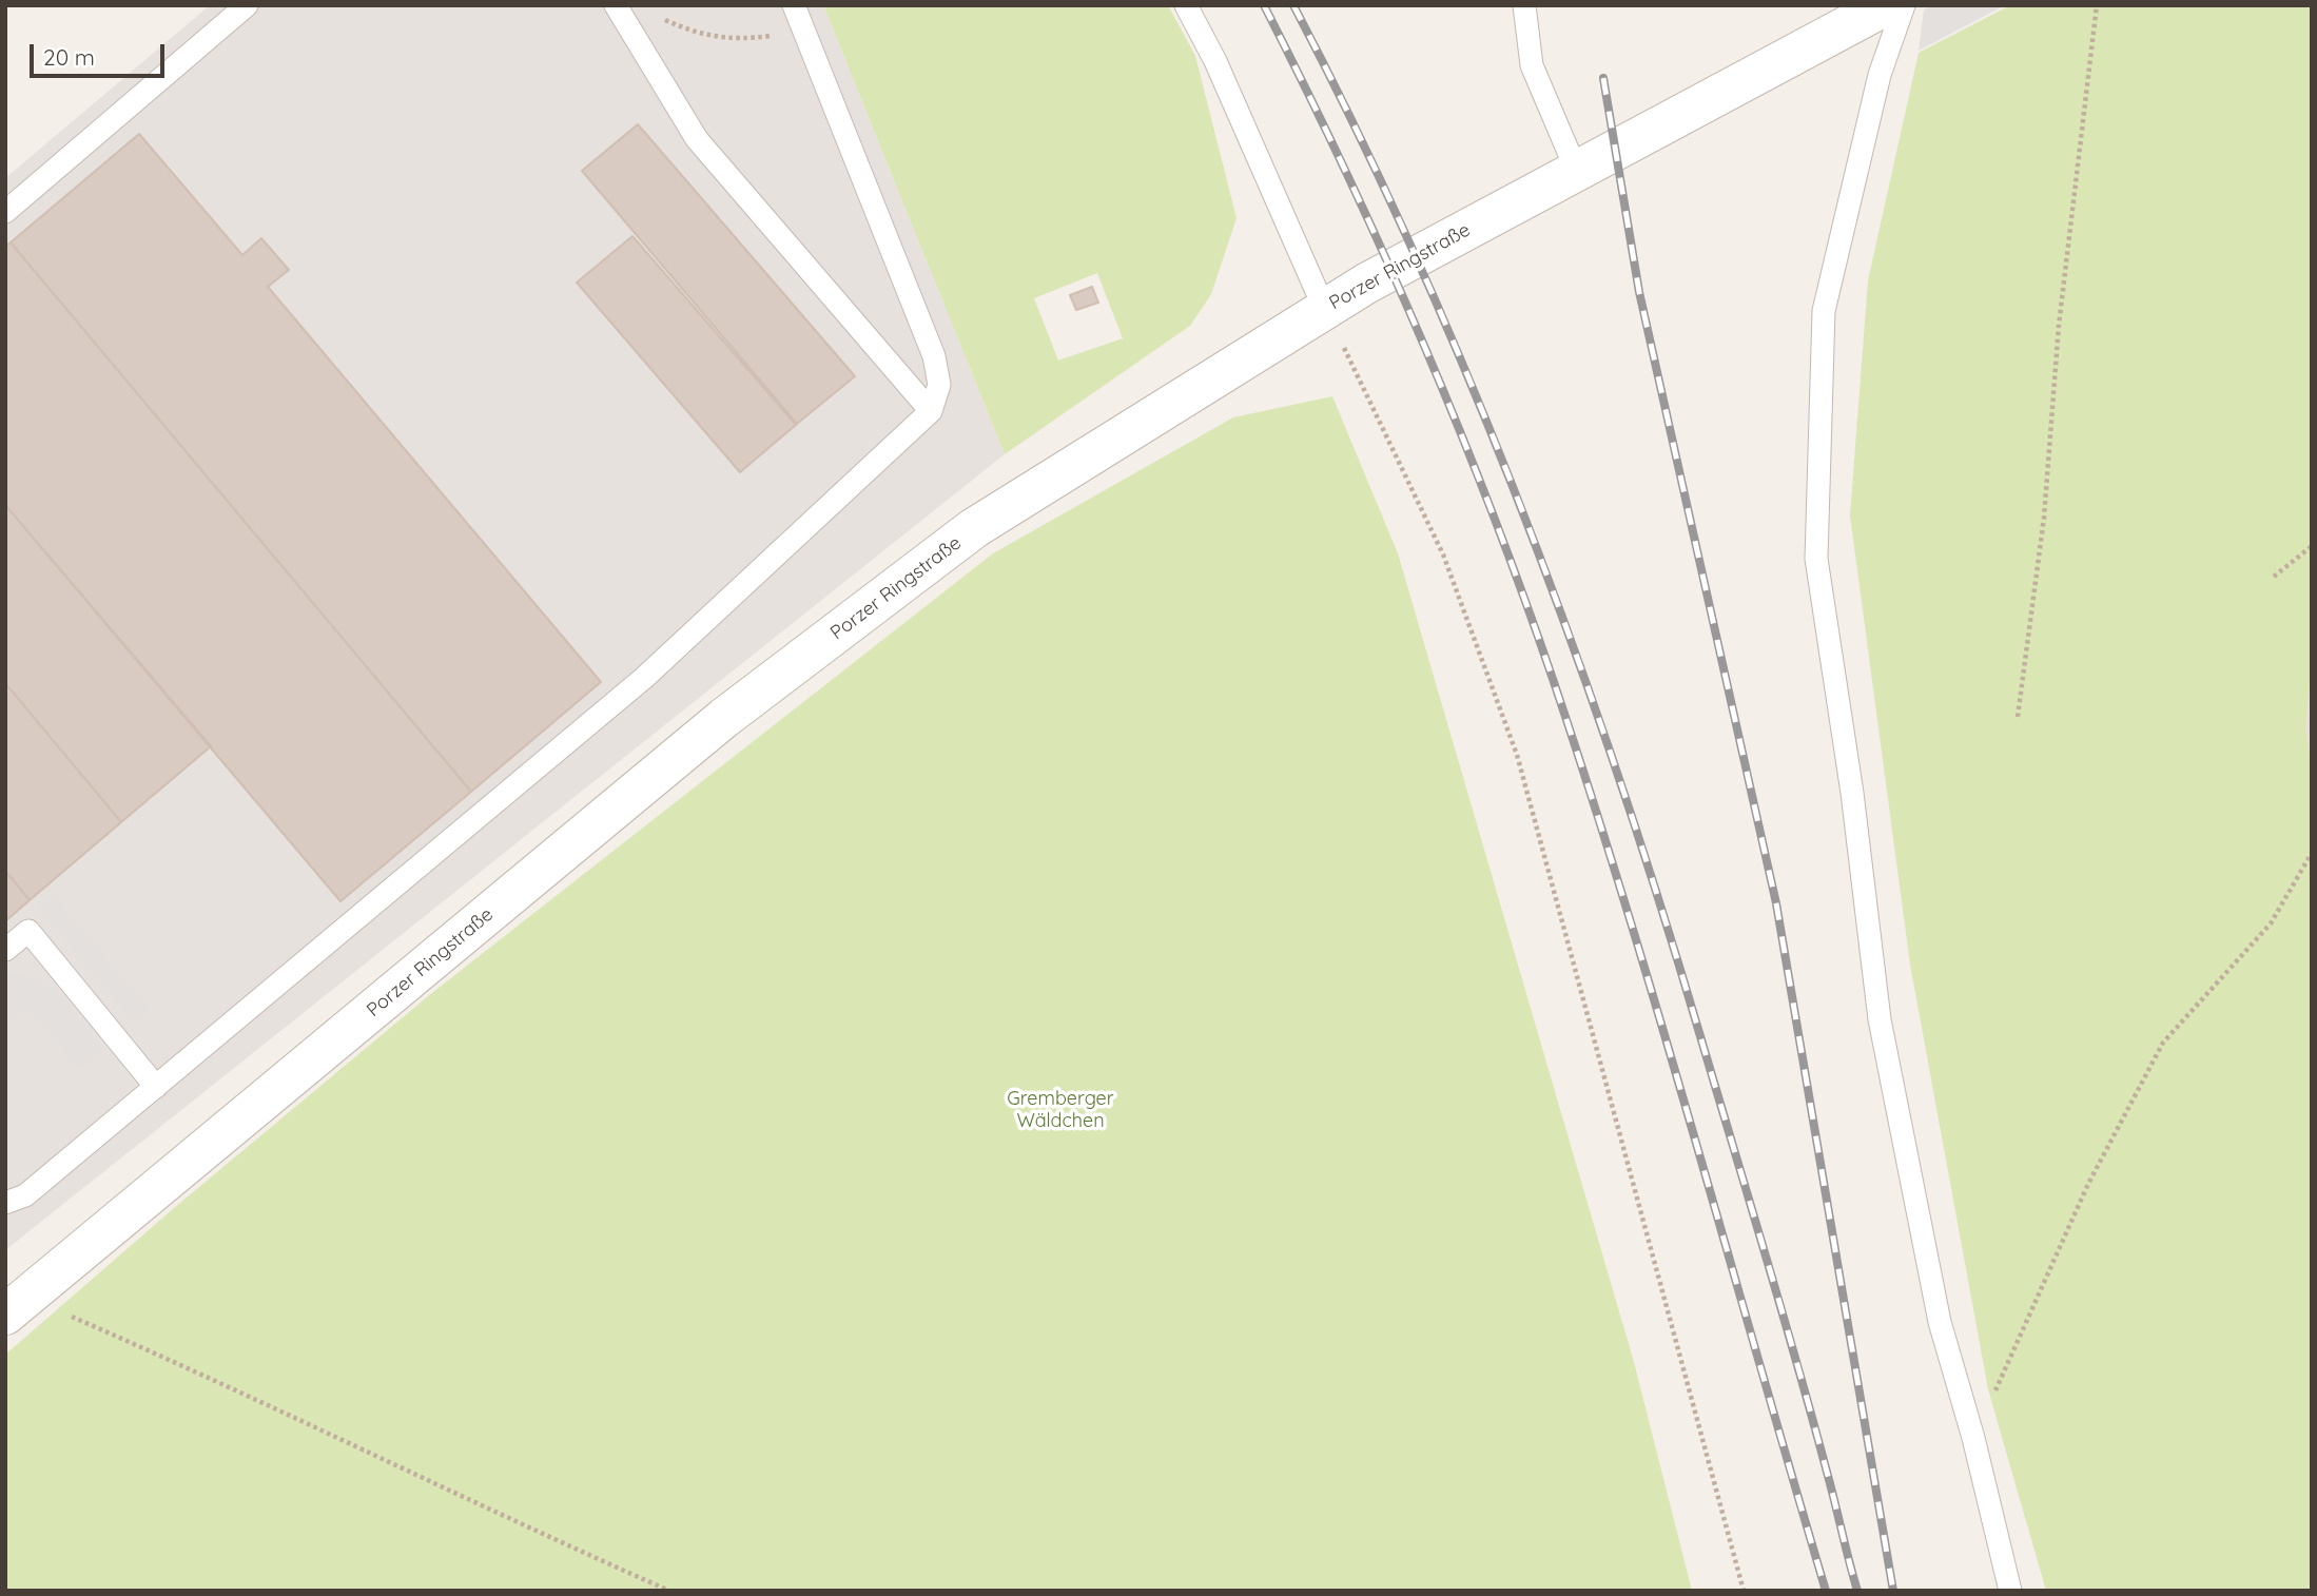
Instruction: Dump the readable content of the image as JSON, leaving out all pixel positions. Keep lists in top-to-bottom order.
{
  "streets": {
    "street": ["Porzer Ringstraße"]
  },
  "parks": ["Gremberger Wäldchen"],
  "scale_bar": "20 m"
}
